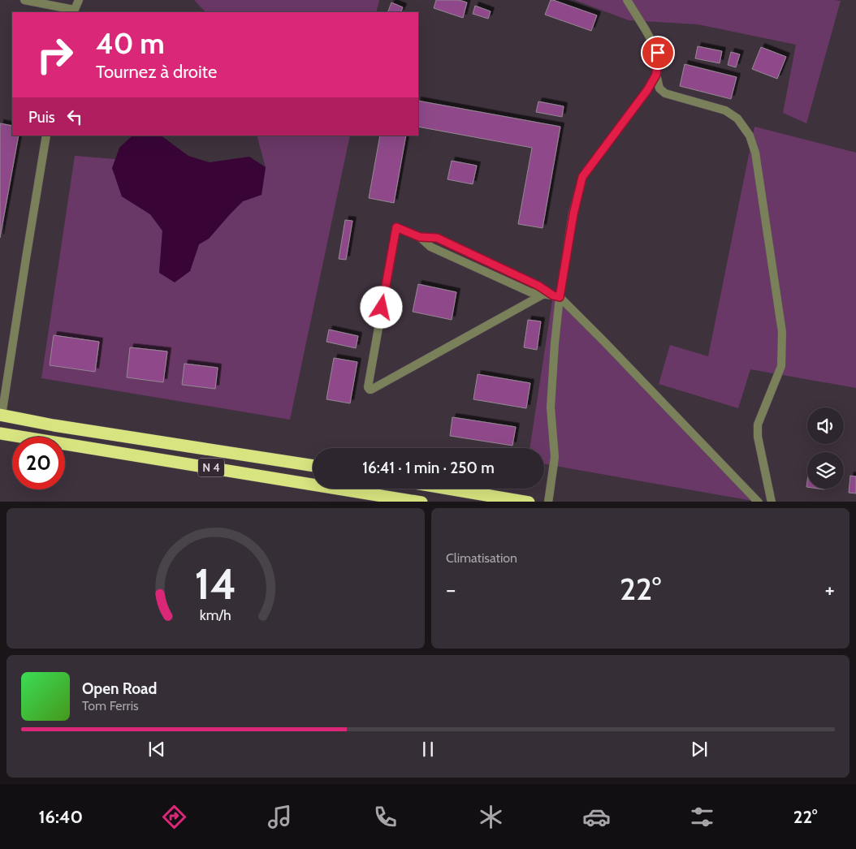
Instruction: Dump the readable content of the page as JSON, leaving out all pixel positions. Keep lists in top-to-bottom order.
{
  "streets": {
    "highway": ["N 4"]
  },
  "page": {
    "turn": ["40 m", "Tournez à droite"],
    "then": "Puis",
    "limit": "20",
    "trip": "16:41 · 1 min · 250 m",
    "tile": "Climatisation",
    "heat": ["−", "22°", "+"],
    "song": ["Open Road", "Tom Ferris"],
    "tabs": ["16:40", "22°"],
    "gauge": ["14", "km/h"]
  }
}
